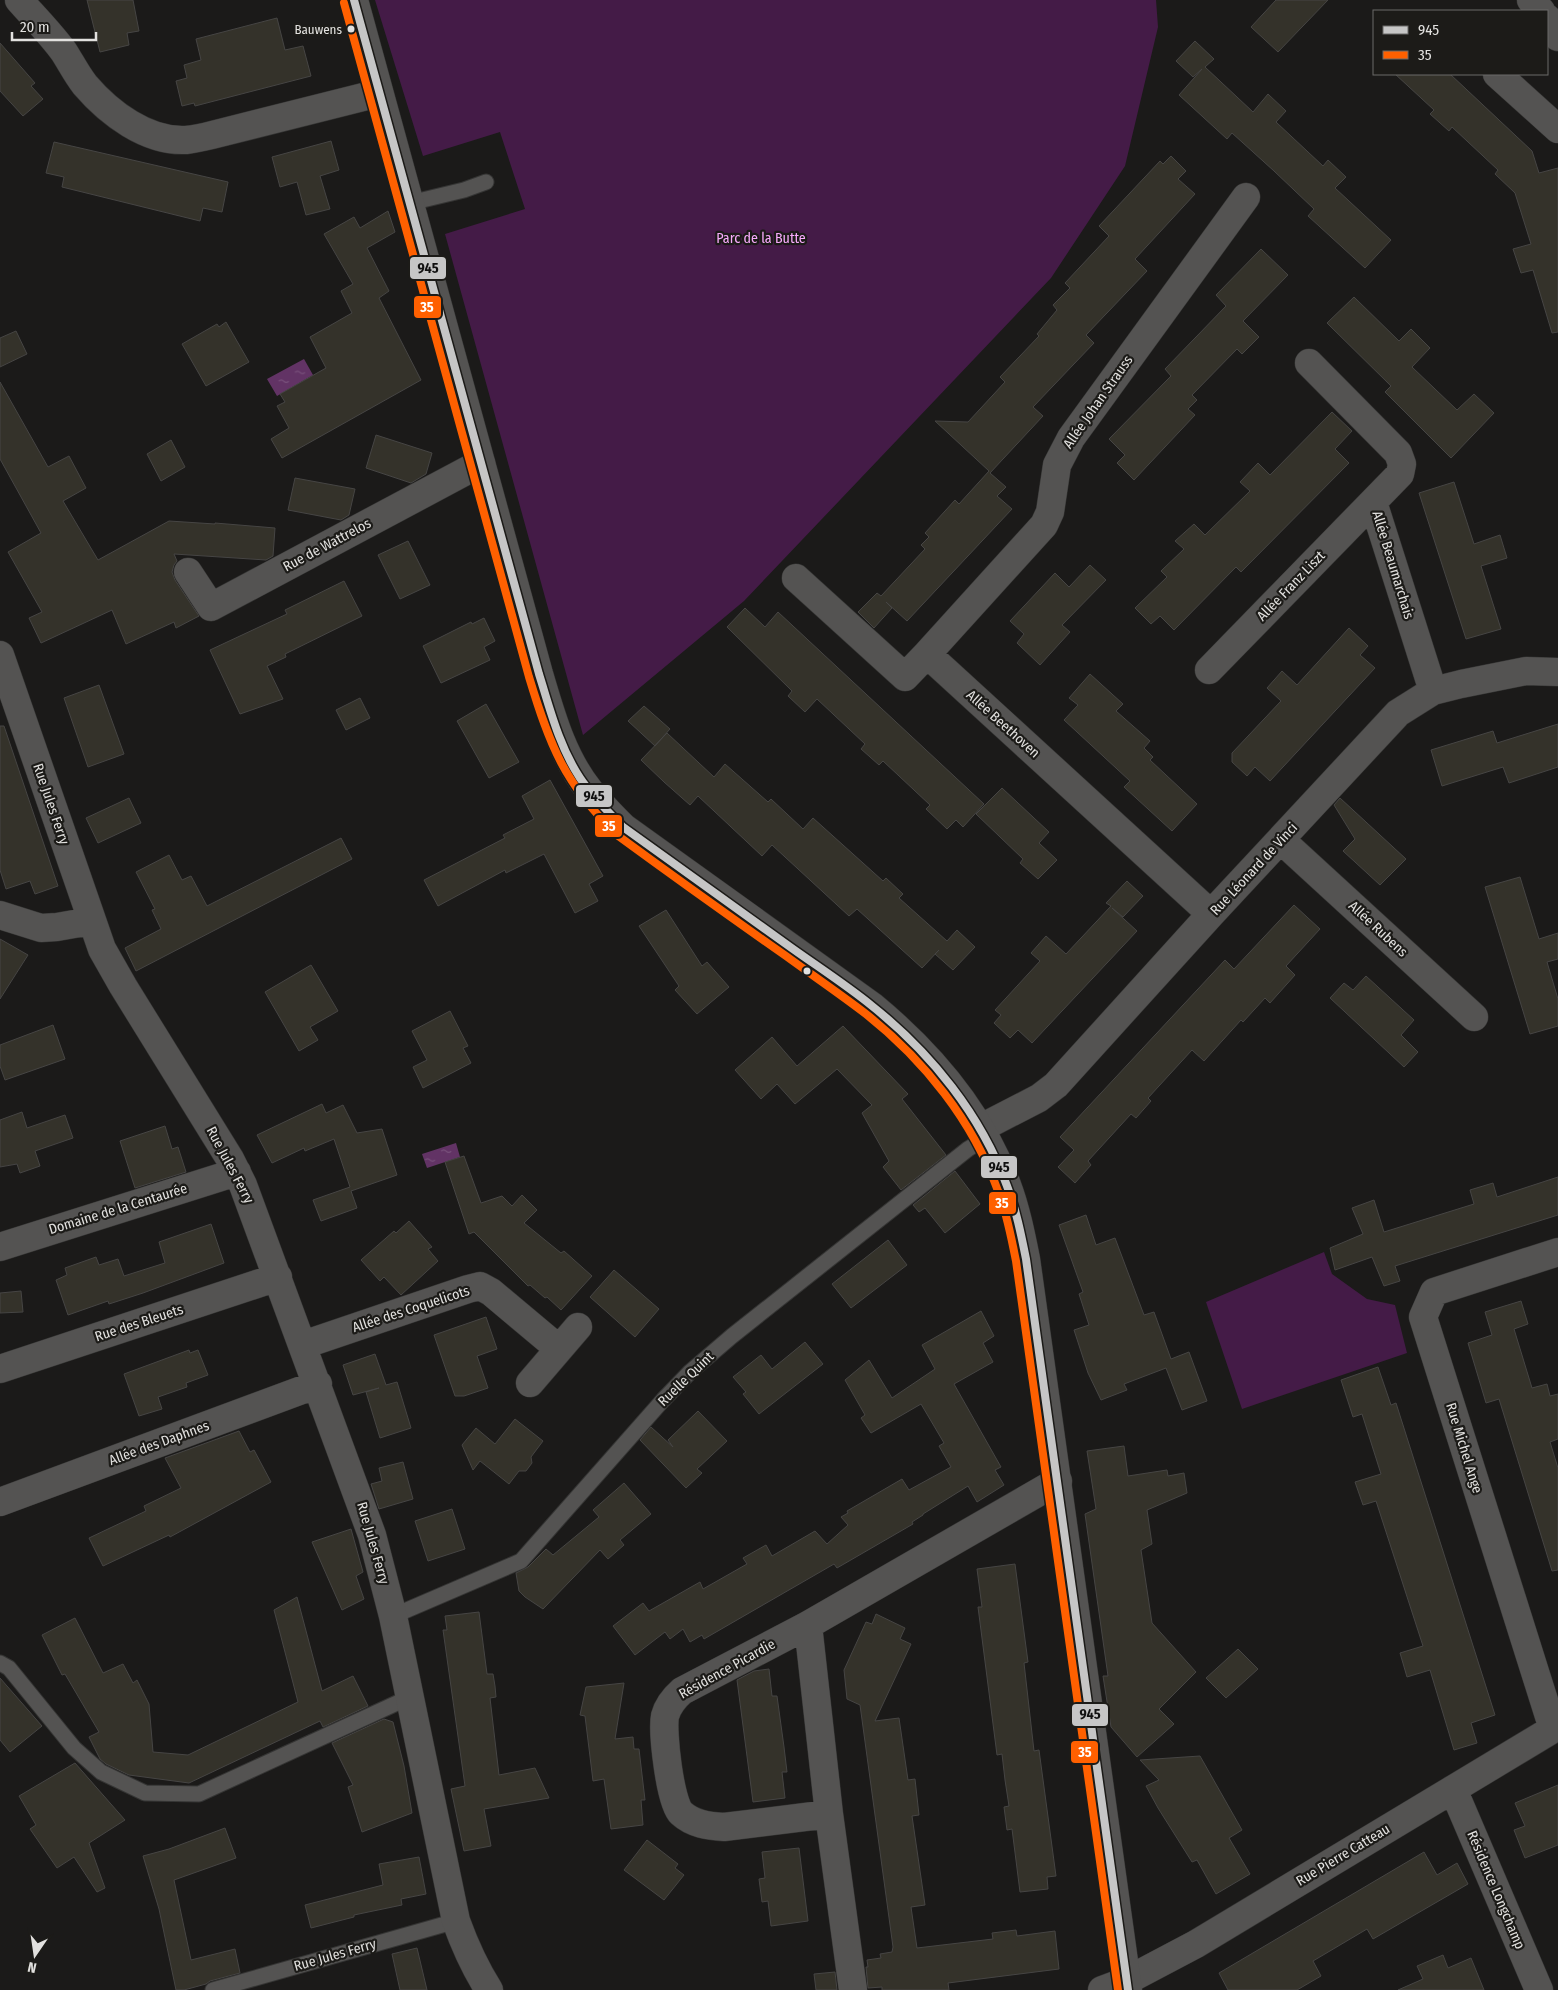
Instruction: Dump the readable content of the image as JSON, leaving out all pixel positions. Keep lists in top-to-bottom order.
{
  "streets": {
    "street": [
      "Allée Johan Strauss",
      "Rue de Wattrelos",
      "Allée Beaumarchais",
      "Allée Franz Liszt",
      "Allée Beethoven",
      "Rue Jules Ferry",
      "Rue Léonard de Vinci",
      "Allée Rubens",
      "Domaine de la Centaurée",
      "Allée des Coquelicots",
      "Rue des Bleuets",
      "Allée des Daphnes",
      "Rue Michel Ange",
      "Résidence Picardie",
      "Rue Pierre Catteau",
      "Résidence Longchamp"
    ],
    "lane": ["Ruelle Quint"]
  },
  "crossings": [
    ["Allée Johan Strauss", "Allée Beethoven"],
    ["Allée Beaumarchais", "Allée Franz Liszt"],
    ["Allée Beaumarchais", "Rue Léonard de Vinci"],
    ["Allée Beethoven", "Rue Léonard de Vinci"],
    ["Rue Jules Ferry", "Domaine de la Centaurée"],
    ["Rue Jules Ferry", "Allée des Coquelicots"],
    ["Rue Jules Ferry", "Rue des Bleuets"],
    ["Rue Jules Ferry", "Ruelle Quint"],
    ["Rue Jules Ferry", "Allée des Daphnes"],
    ["Rue Léonard de Vinci", "Allée Rubens"],
    ["Rue Léonard de Vinci", "Ruelle Quint"],
    ["Rue Michel Ange", "Rue Pierre Catteau"],
    ["Rue Pierre Catteau", "Résidence Longchamp"]
  ],
  "parks": ["Parc de la Butte"],
  "places": ["Bauwens"],
  "lines": ["transit line 945", "transit line 35"],
  "legend": ["945", "35"],
  "scale_bar": "20 m",
  "north": "bottom"
}
